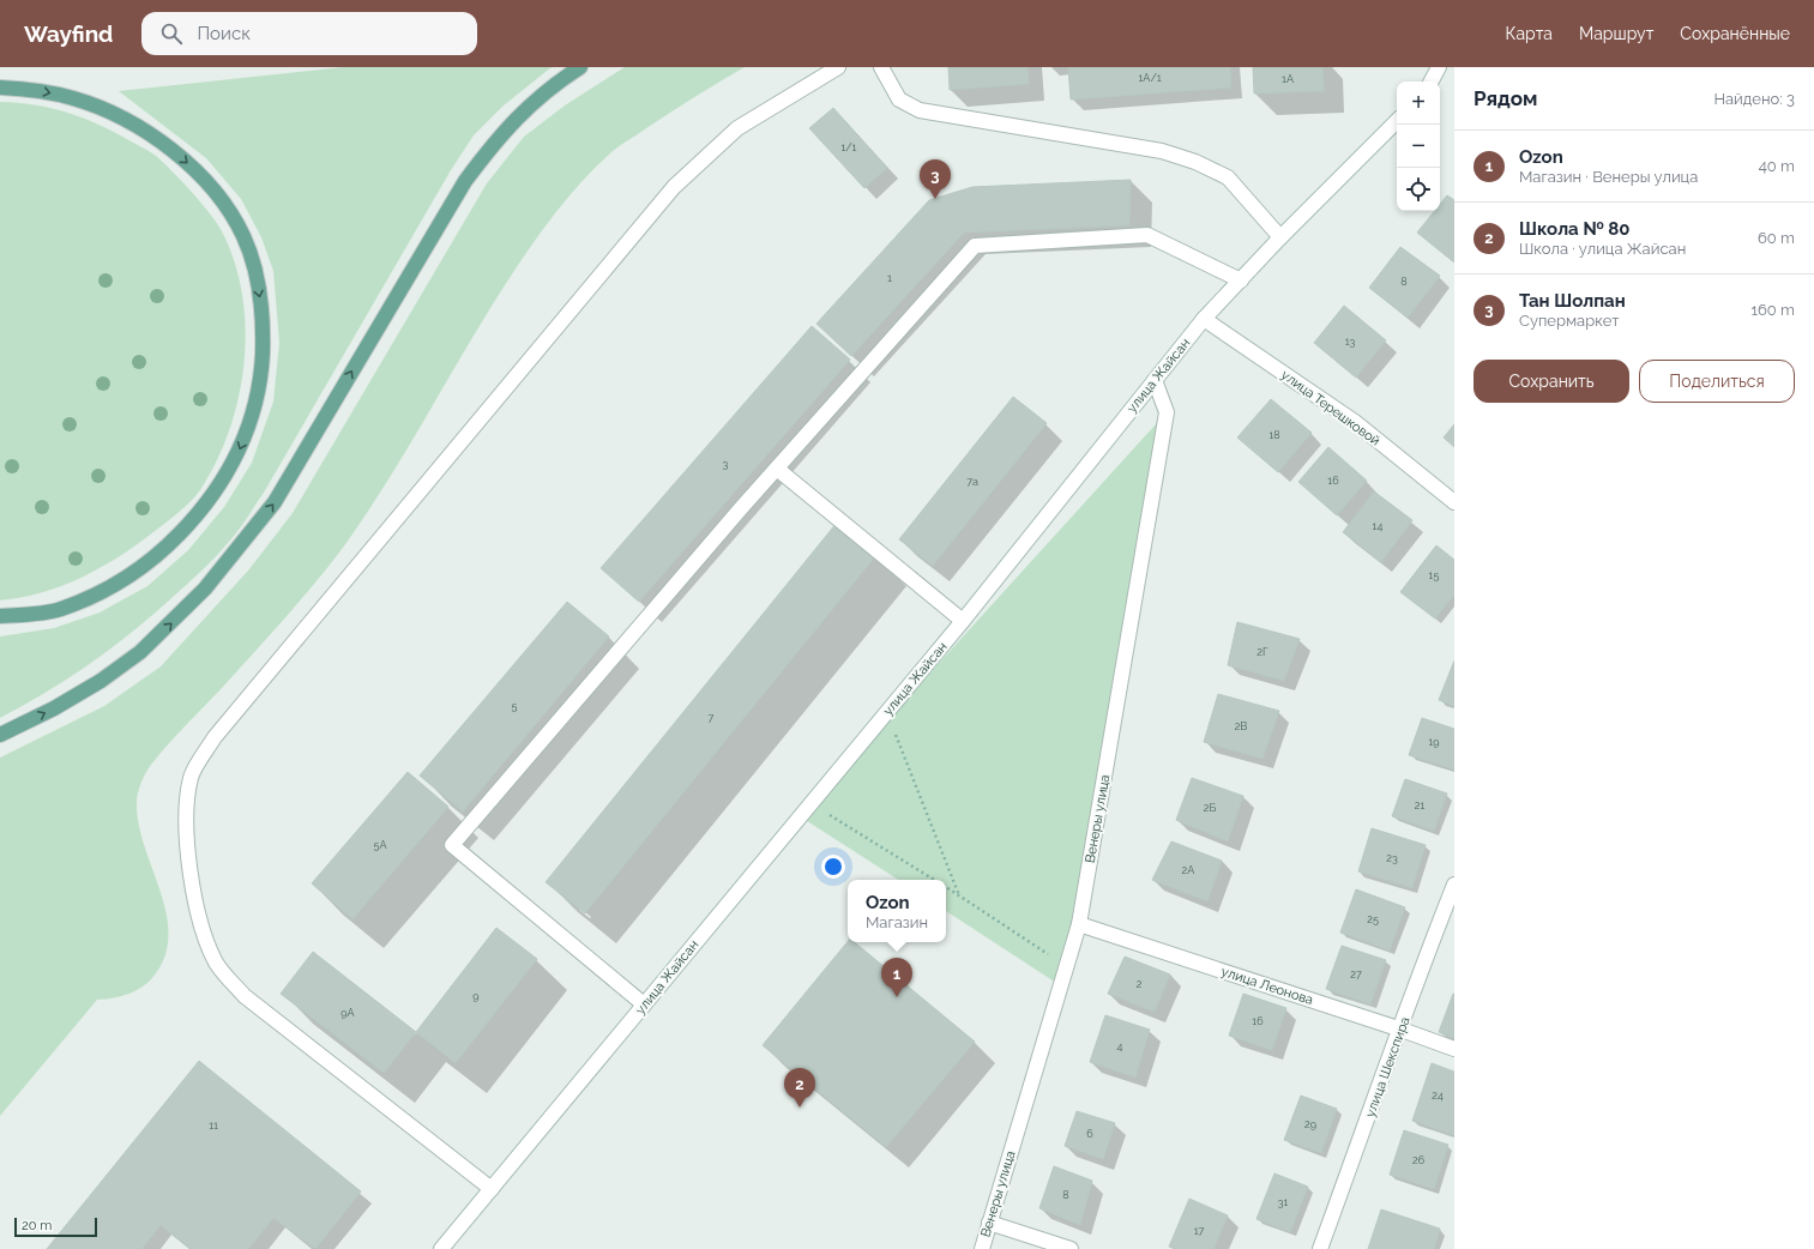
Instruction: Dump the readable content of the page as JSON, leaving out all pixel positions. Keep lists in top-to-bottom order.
{
  "streets": {
    "street": [
      "улица Жайсан",
      "улица Терешковой",
      "Венеры улица",
      "улица Леонова",
      "улица Шекспира"
    ]
  },
  "crossings": [
    ["улица Жайсан", "улица Терешковой"],
    ["улица Жайсан", "Венеры улица"],
    ["Венеры улица", "улица Леонова"],
    ["улица Леонова", "улица Шекспира"]
  ],
  "house_numbers": [
    "1А/1",
    "1А",
    "1/1",
    "1",
    "8",
    "13",
    "18",
    "3",
    "16",
    "7а",
    "14",
    "15",
    "2Г",
    "5",
    "7",
    "2В",
    "19",
    "21",
    "2Б",
    "5А",
    "23",
    "2А",
    "25",
    "27",
    "2",
    "9",
    "9А",
    "16",
    "4",
    "24",
    "29",
    "11",
    "6",
    "26",
    "8",
    "31",
    "17"
  ],
  "scale_bar": "20 m",
  "page": {
    "header": "Wayfind",
    "search": "Поиск",
    "nav": ["Карта", "Маршрут", "Сохранённые"],
    "heading": ["Рядом", "Найдено: 3"],
    "map_buttons": ["+", "−"],
    "list": [
      {
        "mark": "1",
        "name": "Ozon",
        "note": "Магазин · Венеры улица",
        "value": "40 m"
      },
      {
        "mark": "2",
        "name": "Школа № 80",
        "note": "Школа · улица Жайсан",
        "value": "60 m"
      },
      {
        "mark": "3",
        "name": "Тан Шолпан",
        "note": "Супермаркет",
        "value": "160 m"
      }
    ],
    "pins": ["3", "1", "2"],
    "buttons": ["Сохранить", "Поделиться"],
    "popup": ["Ozon", "Магазин"],
    "scale": "20 m"
  }
}
